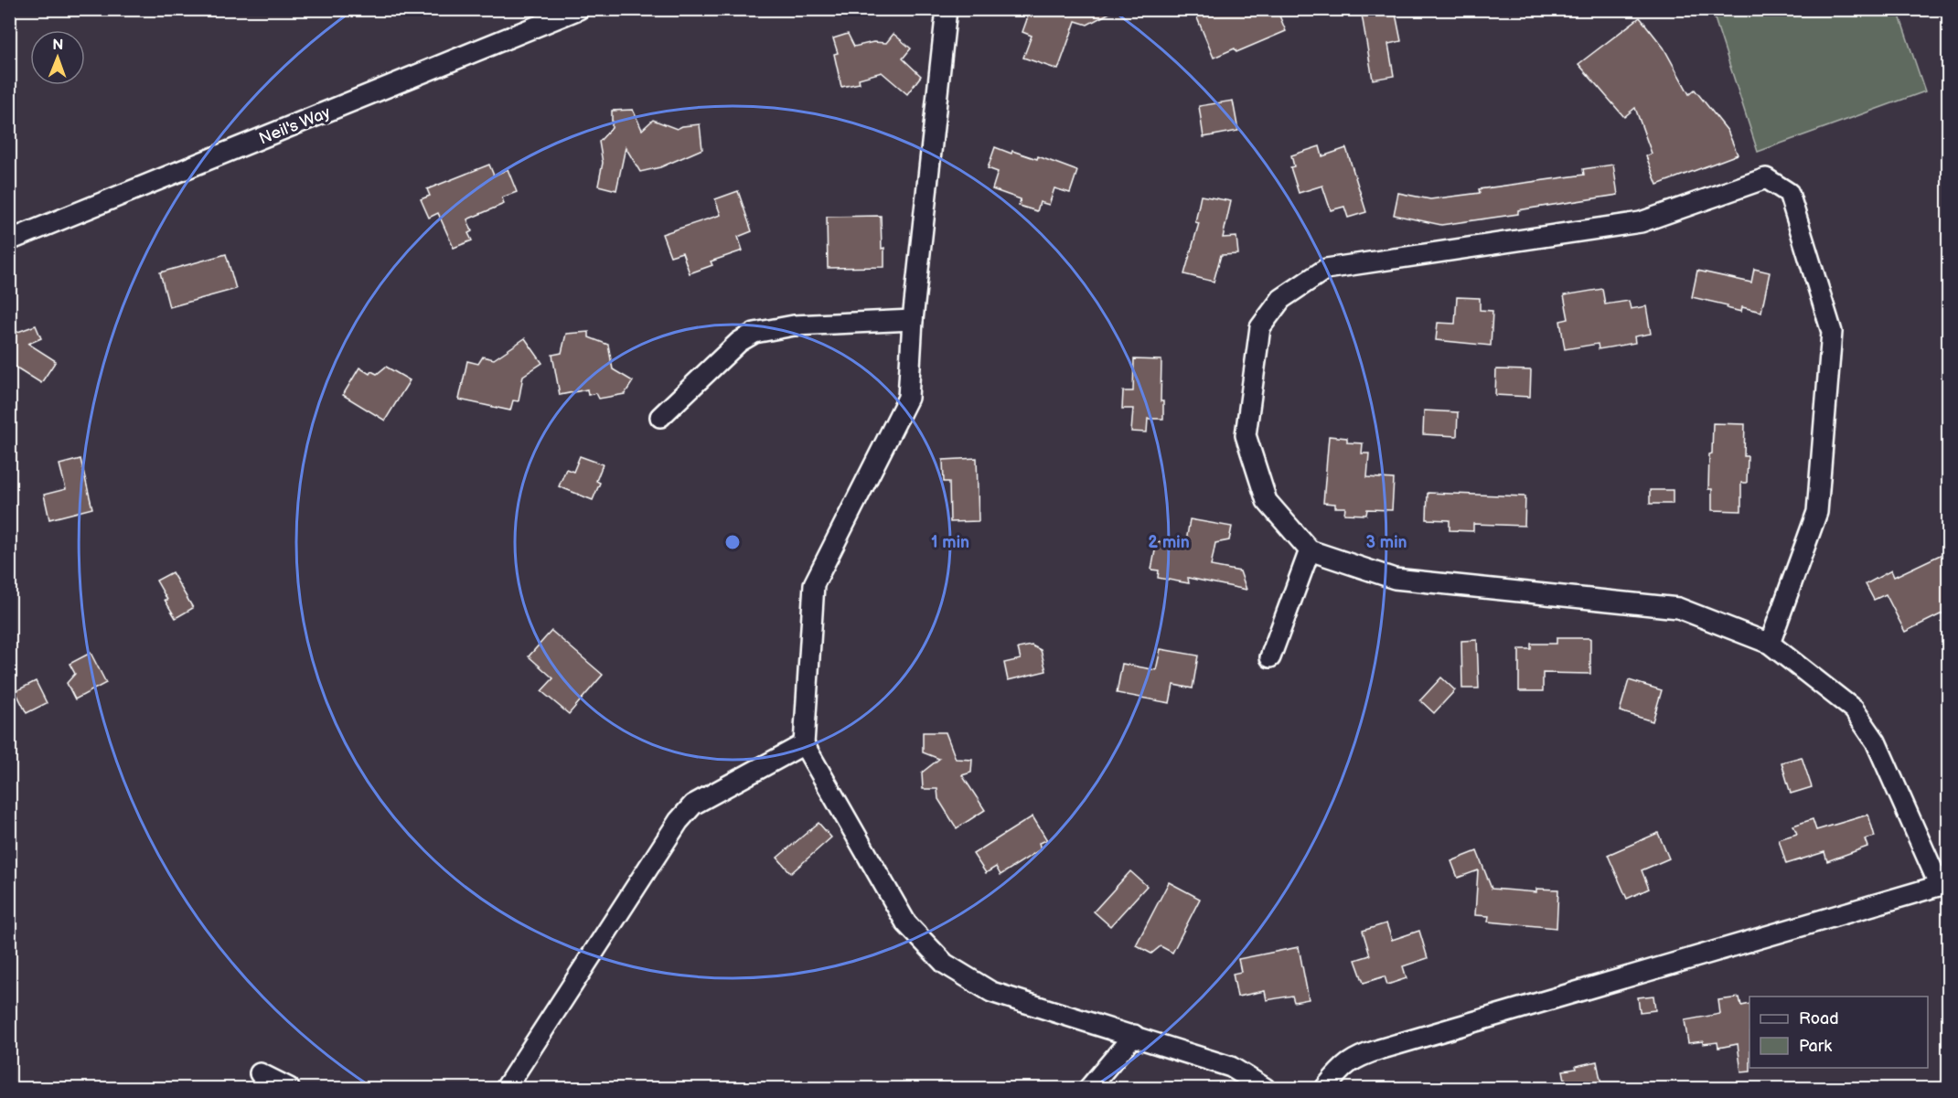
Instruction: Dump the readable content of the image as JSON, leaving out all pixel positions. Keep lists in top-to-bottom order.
{
  "streets": {
    "street": ["Neil's Way"]
  },
  "legend": ["Road", "Park"],
  "north": "top",
  "rings": ["1 min", "2 min", "3 min"]
}
